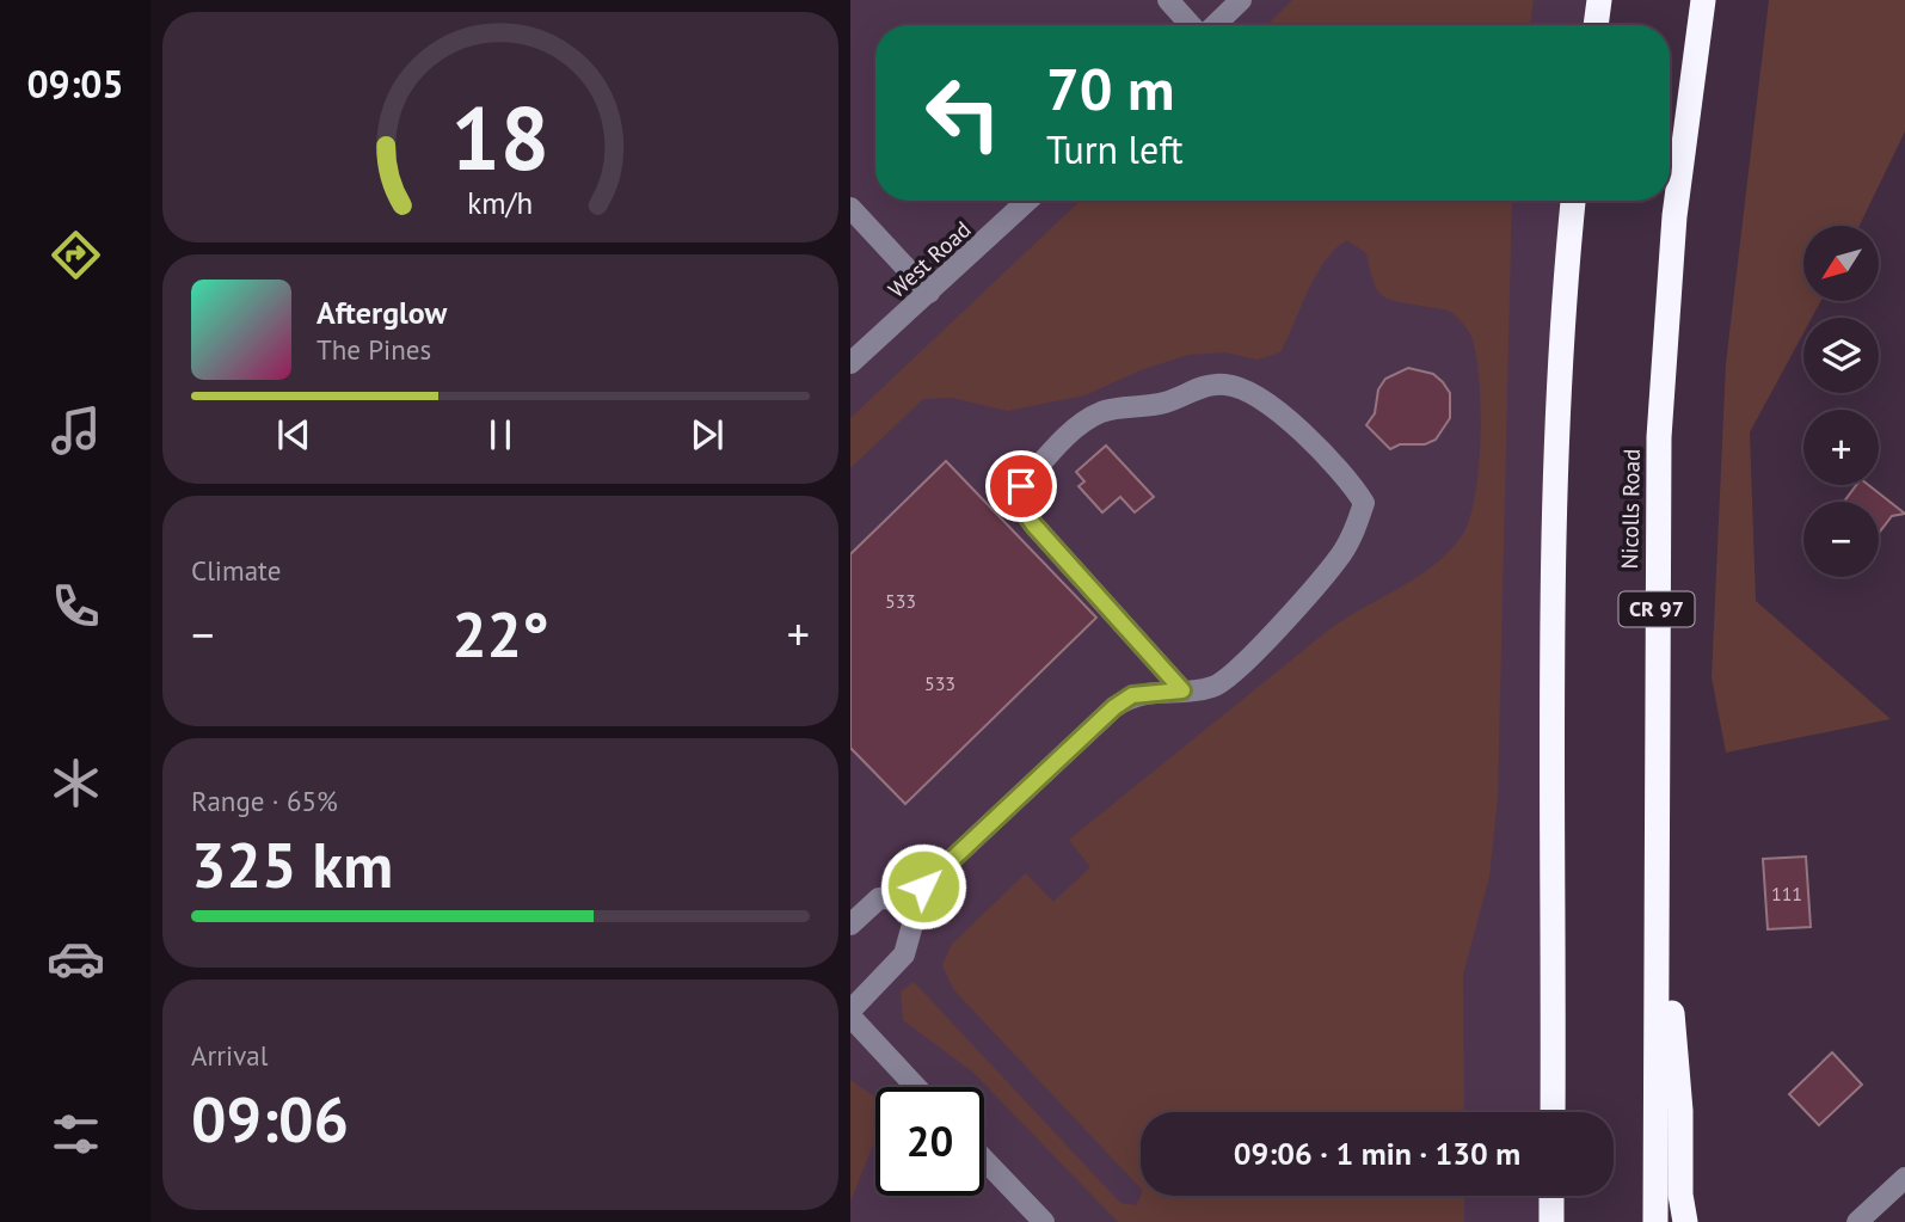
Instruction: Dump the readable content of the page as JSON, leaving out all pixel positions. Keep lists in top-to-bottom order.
{
  "streets": {
    "highway": ["Nicolls Road", "CR 97"],
    "street": ["West Road"]
  },
  "house_numbers": ["533", "533", "111"],
  "north": "bottom left",
  "page": {
    "tabs": "09:05",
    "turn": ["70 m", "Turn left"],
    "map_buttons": ["+", "−"],
    "song": ["Afterglow", "The Pines"],
    "tile": [
      "Climate",
      ["Range · 65%", "325 km"],
      ["Arrival", "09:06"]
    ],
    "heat": ["−", "22°", "+"],
    "limit": "20",
    "trip": "09:06 · 1 min · 130 m",
    "gauge": ["18", "km/h"]
  }
}
